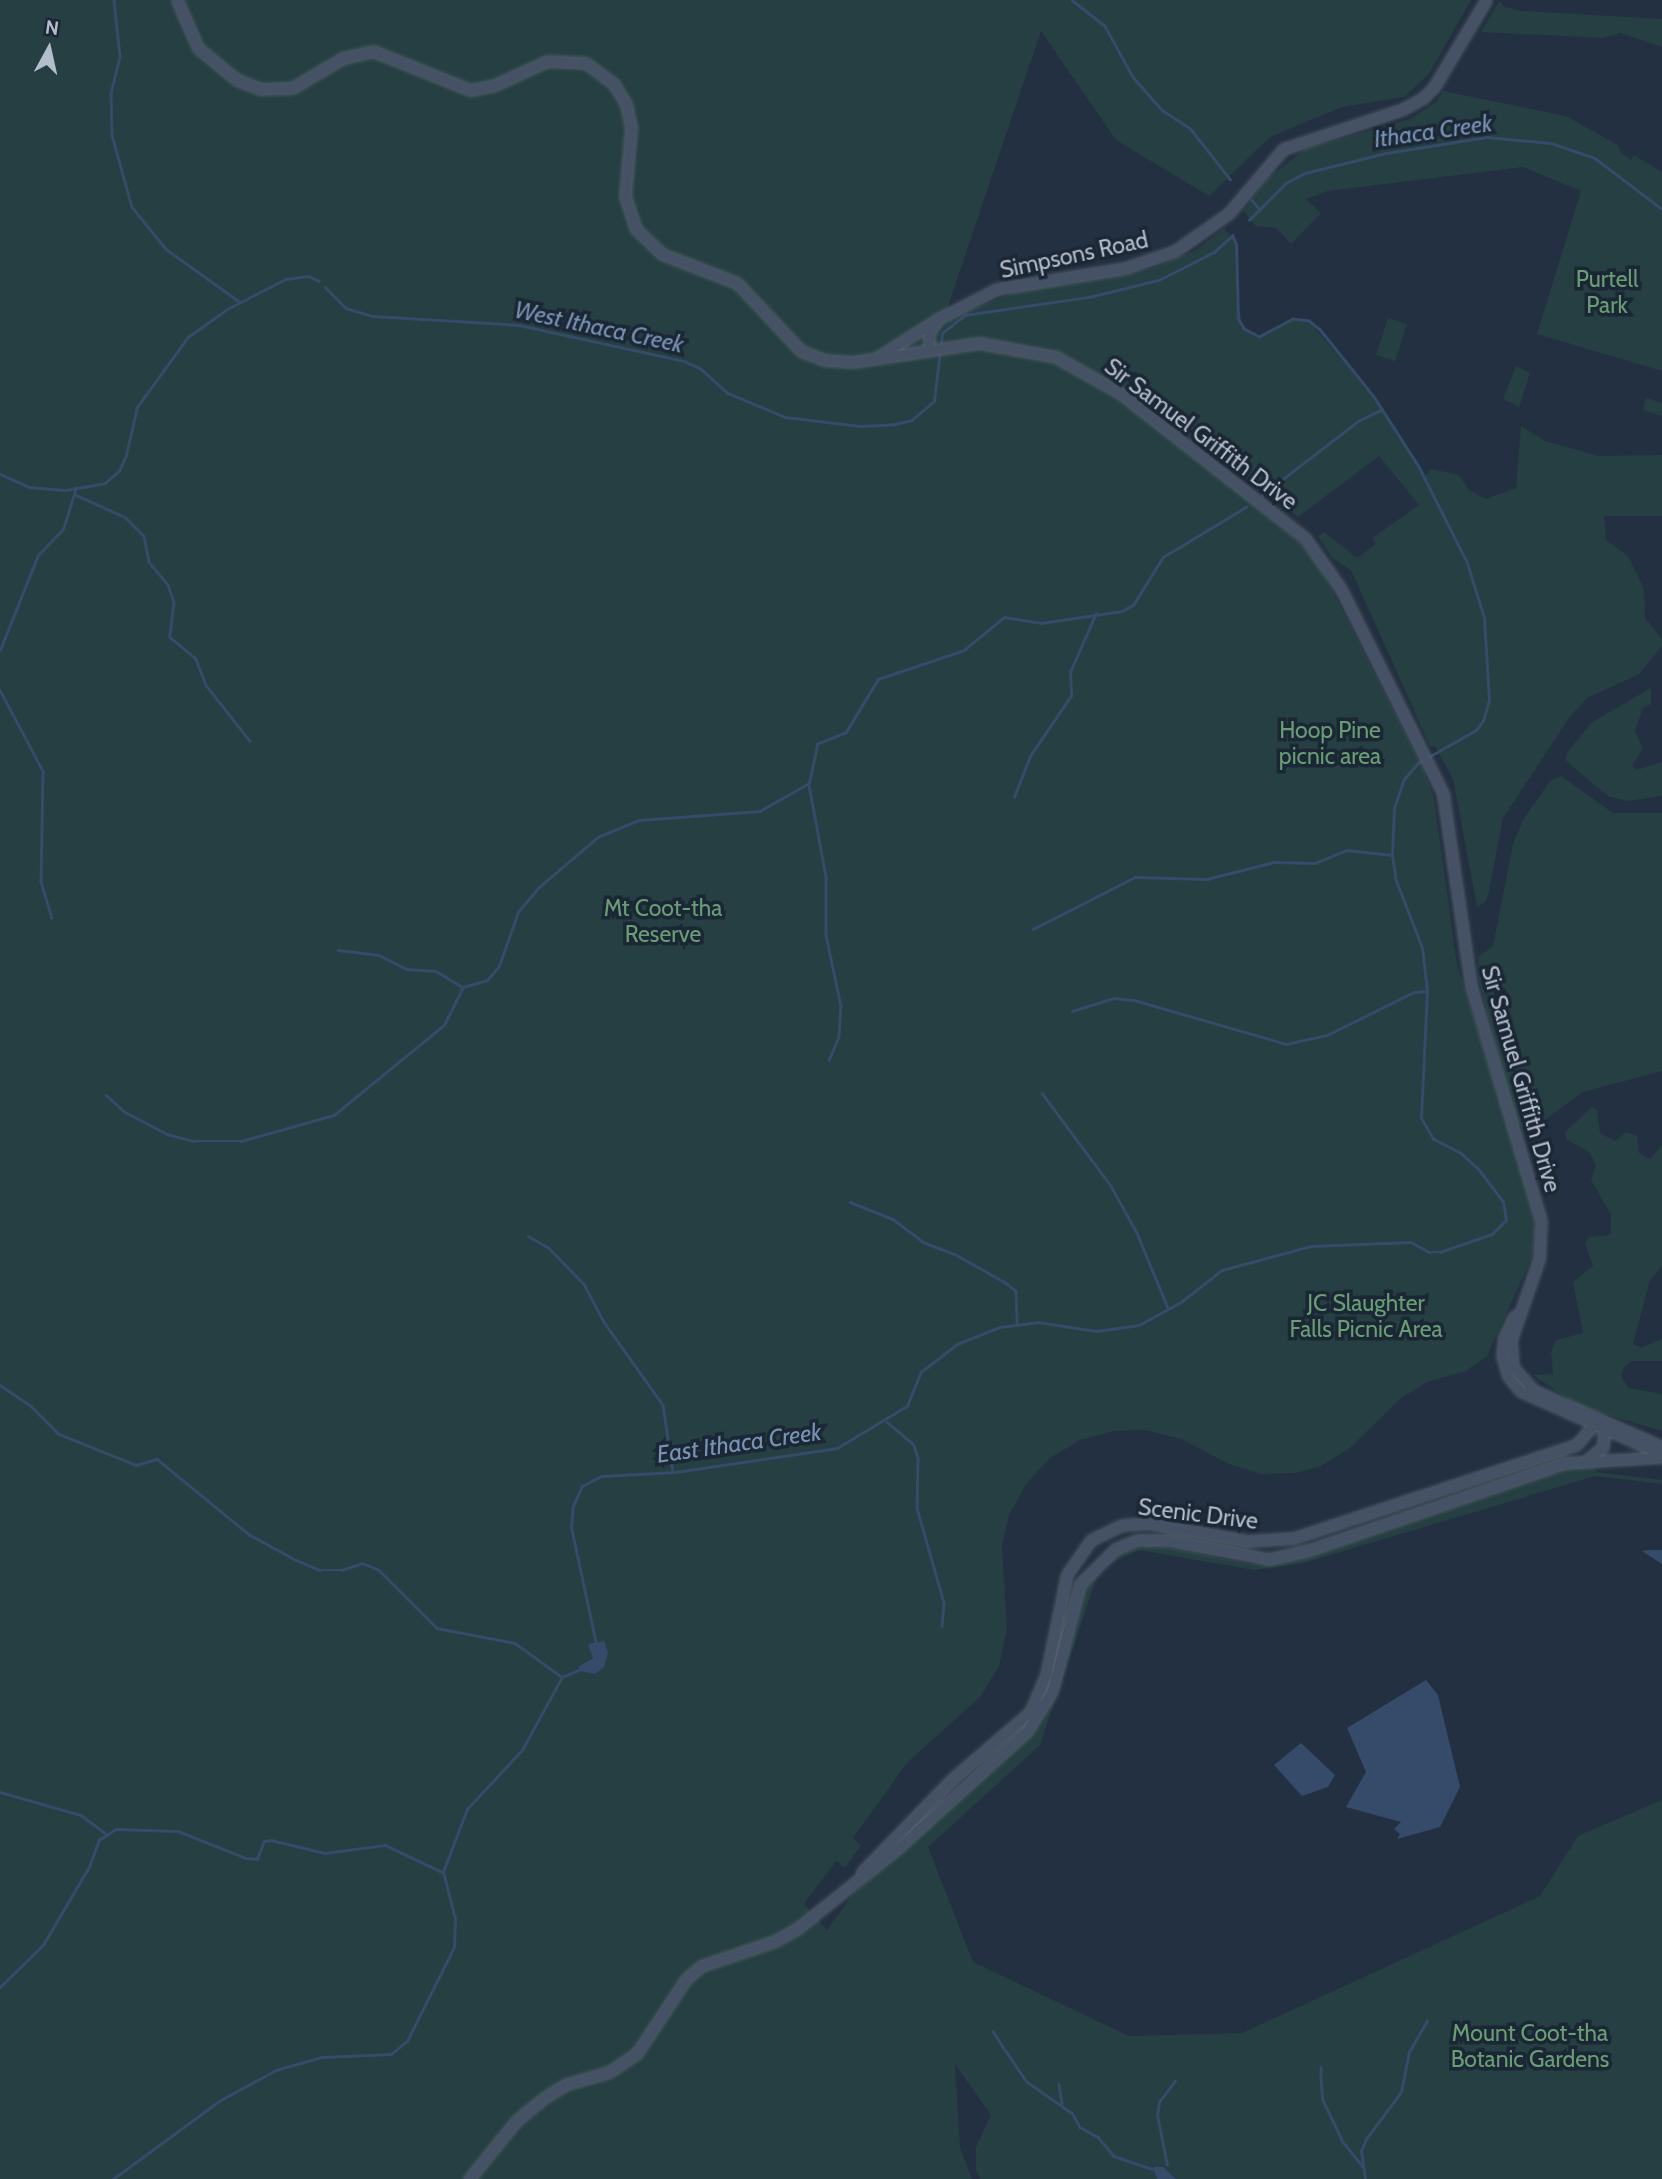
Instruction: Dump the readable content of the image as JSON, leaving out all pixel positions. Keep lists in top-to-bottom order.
{
  "streets": {
    "main road": ["Simpsons Road", "Sir Samuel Griffith Drive", "Scenic Drive"]
  },
  "crossings": [
    ["Simpsons Road", "Sir Samuel Griffith Drive"],
    ["Sir Samuel Griffith Drive", "Scenic Drive"]
  ],
  "water": ["Ithaca Creek", "West Ithaca Creek", "East Ithaca Creek"],
  "parks": [
    "Purtell Park",
    "Hoop Pine picnic area",
    "Mt Coot-tha Reserve",
    "JC Slaughter Falls Picnic Area",
    "Mount Coot-tha Botanic Gardens"
  ],
  "north": "top"
}
